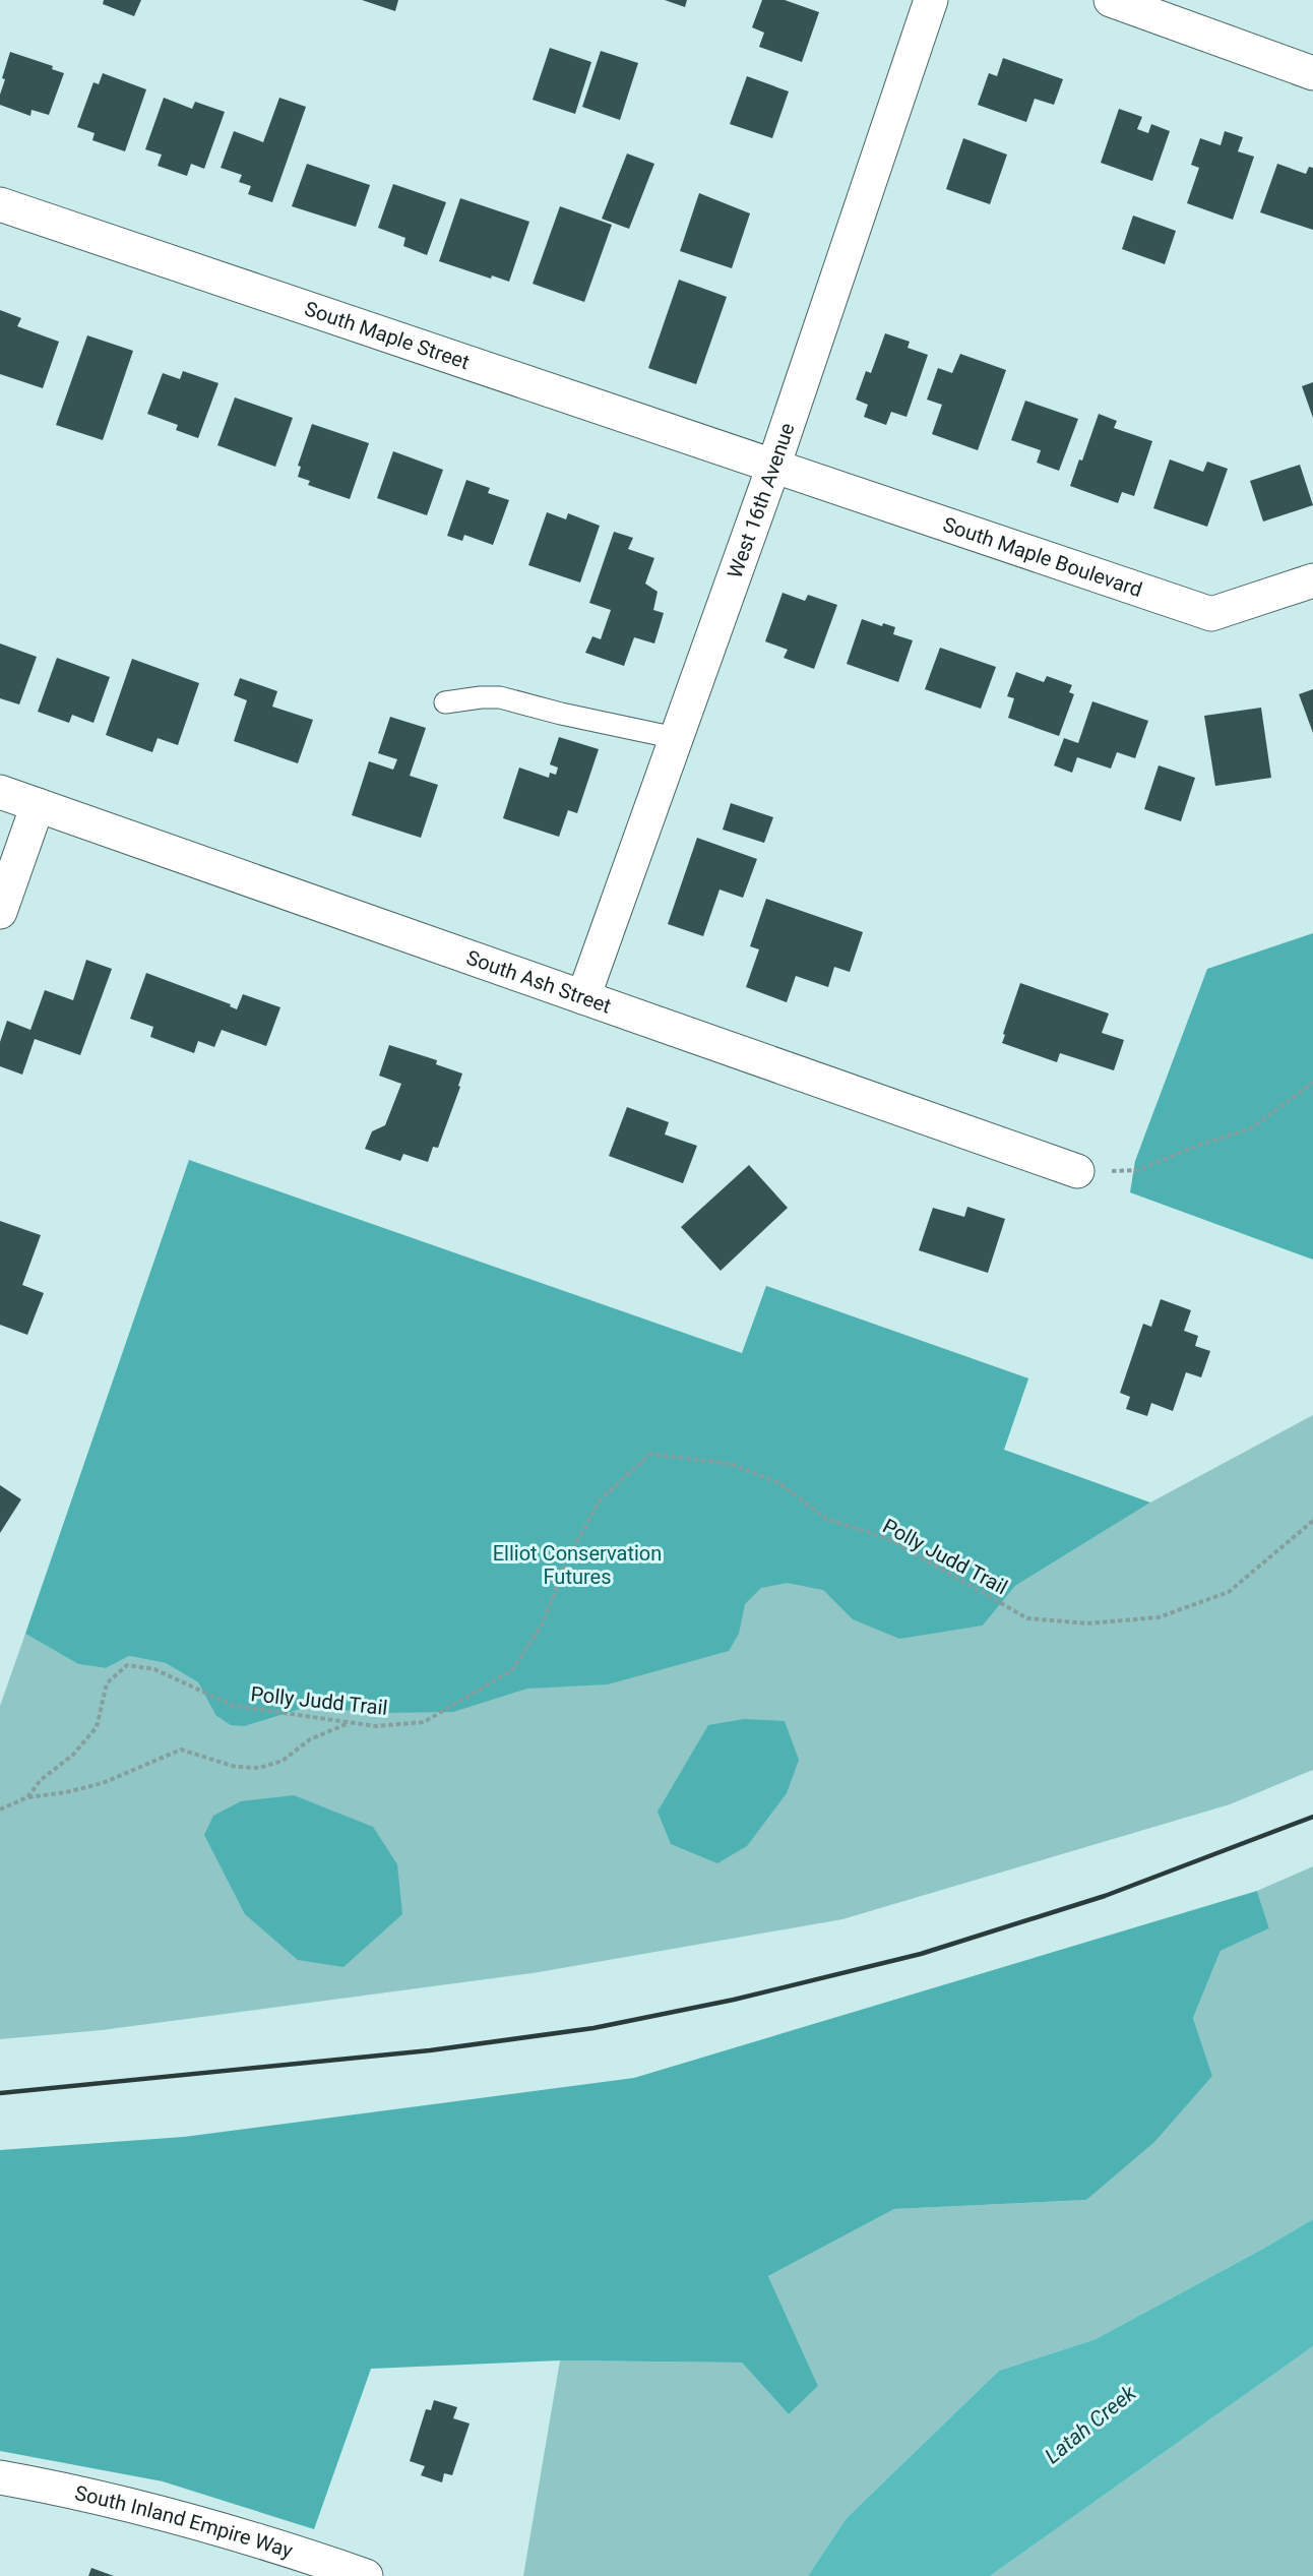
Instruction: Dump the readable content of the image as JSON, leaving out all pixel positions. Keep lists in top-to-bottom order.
{
  "streets": {
    "street": [
      "South Maple Street",
      "West 16th Avenue",
      "South Maple Boulevard",
      "South Ash Street",
      "South Inland Empire Way"
    ],
    "path": ["Polly Judd Trail"]
  },
  "crossings": [
    ["South Maple Street", "West 16th Avenue"],
    ["South Maple Street", "South Maple Boulevard"],
    ["West 16th Avenue", "South Maple Boulevard"],
    ["West 16th Avenue", "South Ash Street"]
  ],
  "water": ["Latah Creek"],
  "parks": ["Elliot Conservation Futures"]
}
